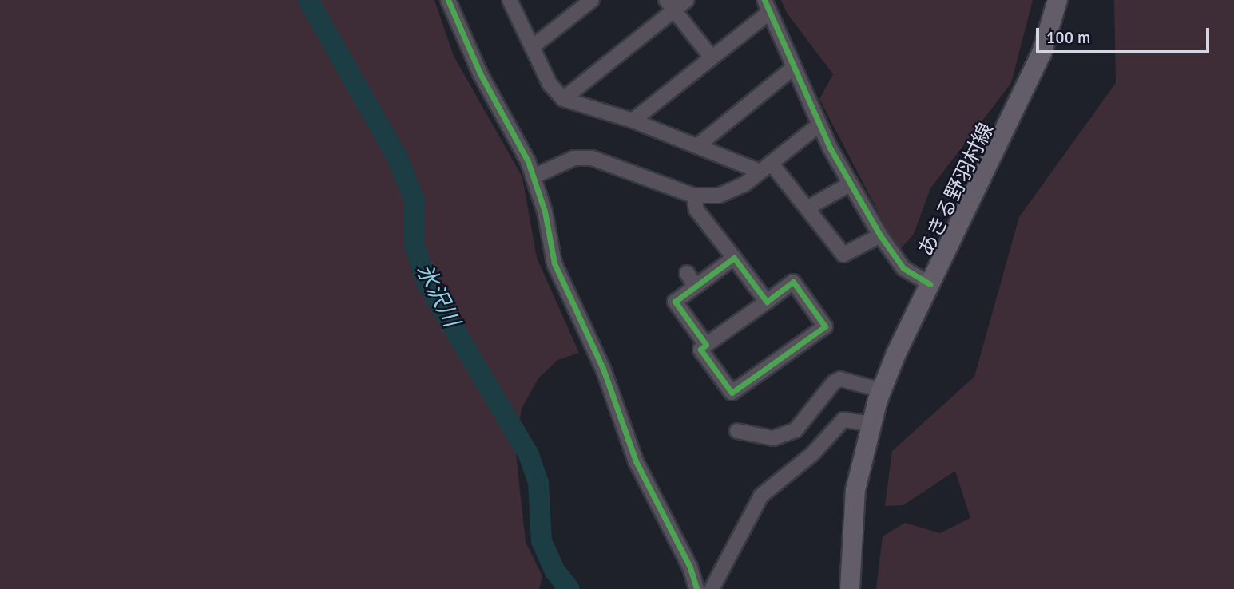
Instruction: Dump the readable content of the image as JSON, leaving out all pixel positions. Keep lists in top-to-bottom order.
{
  "streets": {
    "main road": ["あきる野羽村線"]
  },
  "water": ["氷沢川"],
  "scale_bar": "100 m"
}
